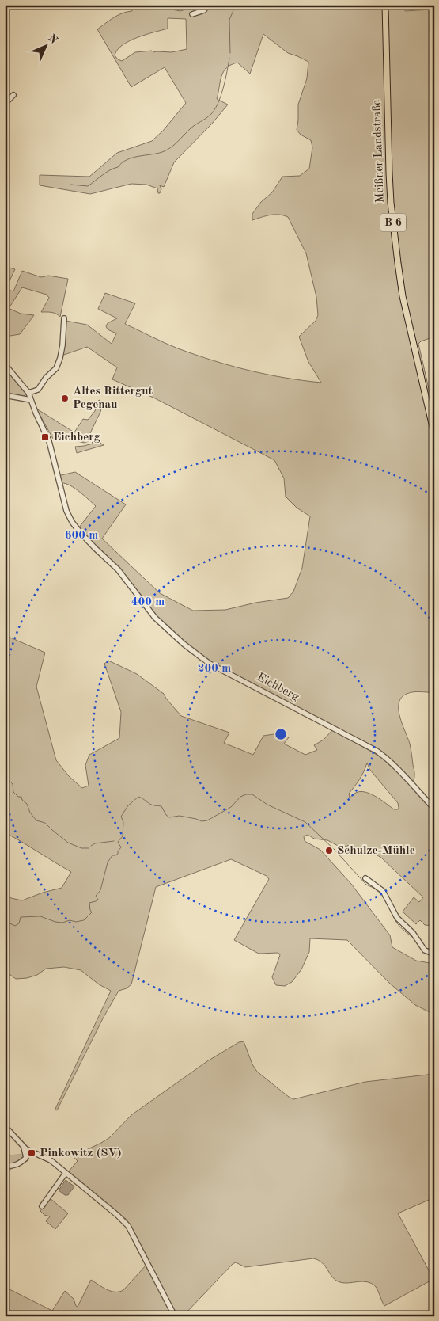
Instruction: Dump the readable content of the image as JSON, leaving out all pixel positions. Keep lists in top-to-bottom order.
{
  "streets": {
    "main road": ["Meißner Landstraße", "B 6"],
    "street": ["Eichberg"]
  },
  "places": {
    "other": ["Altes Rittergut Pegenau", "Schulze-Mühle"],
    "transit": ["Eichberg", "Pinkowitz (SV)"]
  },
  "north": "top right",
  "rings": ["600 m", "400 m", "200 m"]
}
